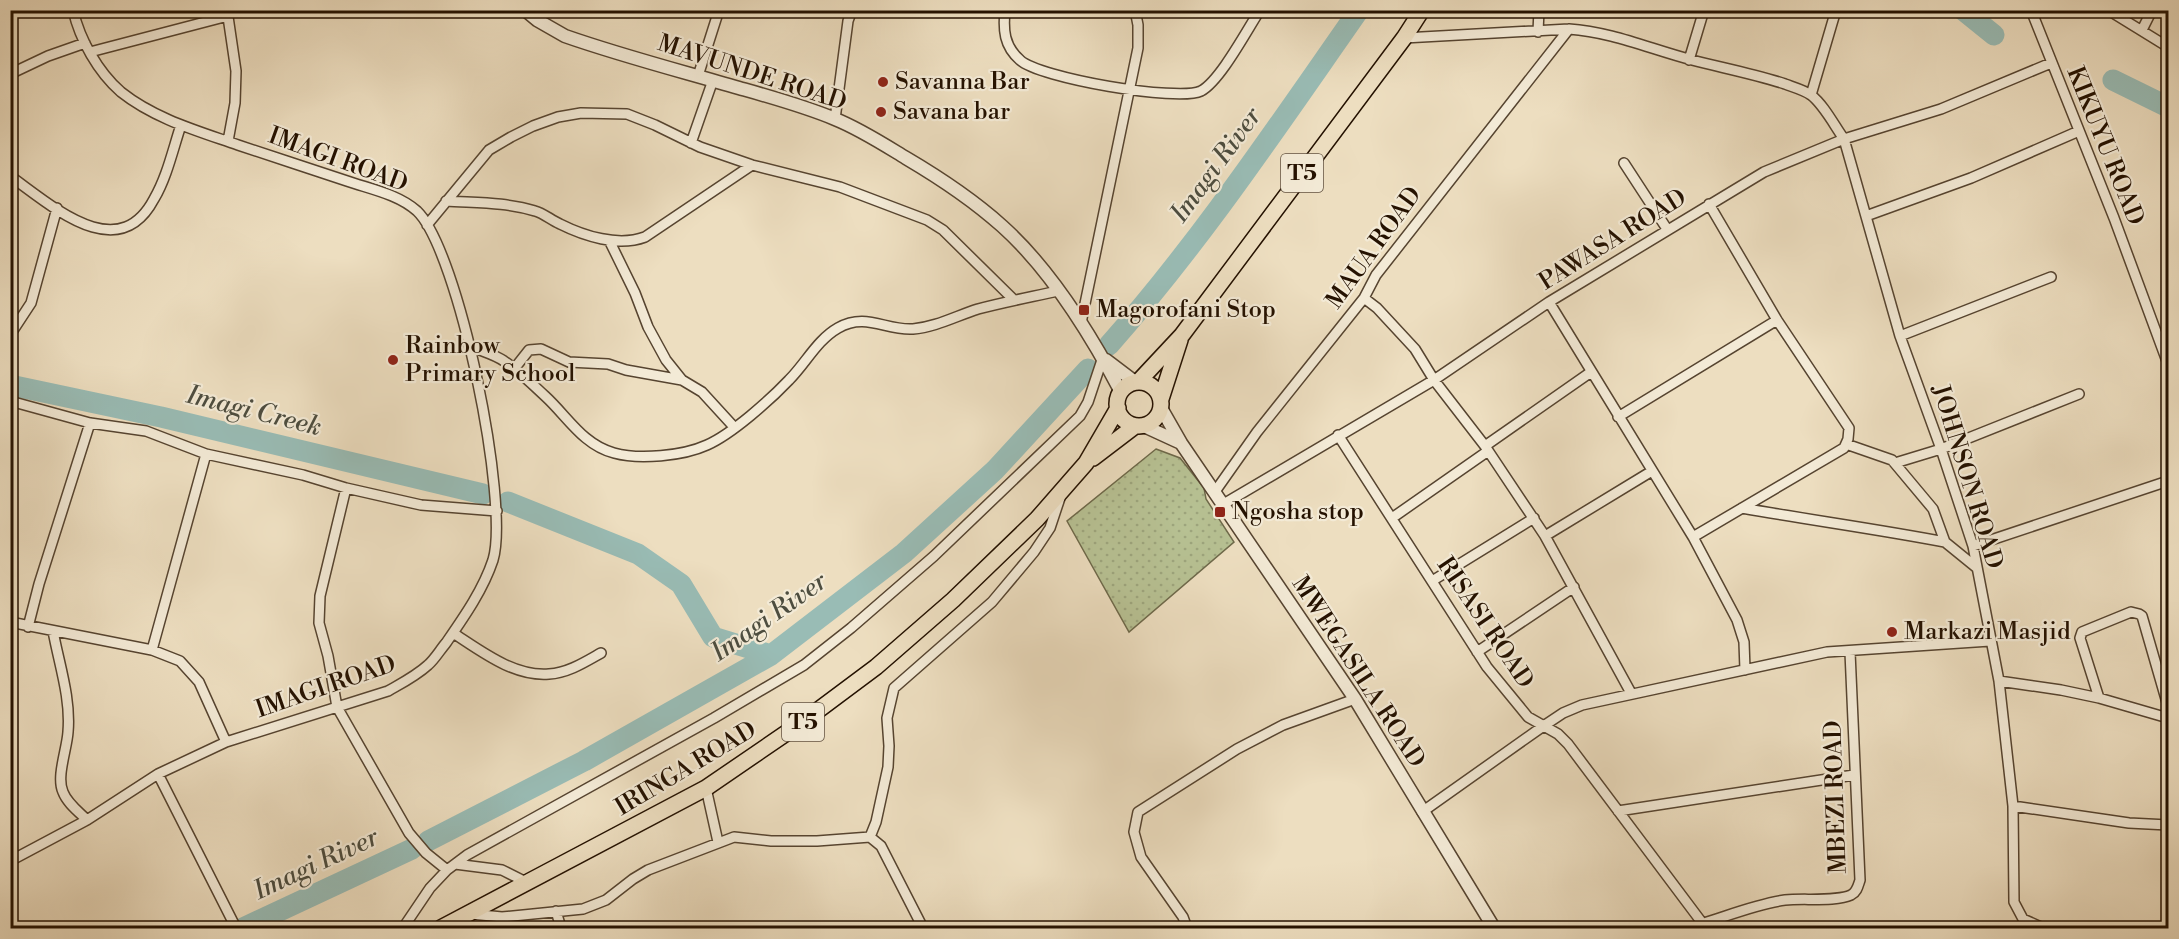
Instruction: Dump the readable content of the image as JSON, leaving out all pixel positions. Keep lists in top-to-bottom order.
{
  "streets": {
    "highway": ["T5", "IRINGA ROAD"],
    "street": [
      "MAVUNDE ROAD",
      "KIKUYU ROAD",
      "IMAGI ROAD",
      "PAWASA ROAD",
      "MAUA ROAD",
      "JOHNSON ROAD",
      "RISASI ROAD",
      "MWEGASILA ROAD",
      "MBEZI ROAD"
    ]
  },
  "crossings": [
    ["MAVUNDE ROAD", "T5"],
    ["MAVUNDE ROAD", "MWEGASILA ROAD"],
    ["KIKUYU ROAD", "PAWASA ROAD"],
    ["T5", "MWEGASILA ROAD"],
    ["T5", "IRINGA ROAD"],
    ["PAWASA ROAD", "JOHNSON ROAD"],
    ["PAWASA ROAD", "RISASI ROAD"],
    ["PAWASA ROAD", "MWEGASILA ROAD"],
    ["MAUA ROAD", "MWEGASILA ROAD"],
    ["RISASI ROAD", "MBEZI ROAD"]
  ],
  "water": ["Imagi River", "Imagi Creek"],
  "places": {
    "other": [
      "Savanna Bar",
      "Savana bar",
      "Rainbow Primary School",
      "Markazi Masjid"
    ],
    "transit": ["Magorofani Stop", "Ngosha stop"]
  }
}
